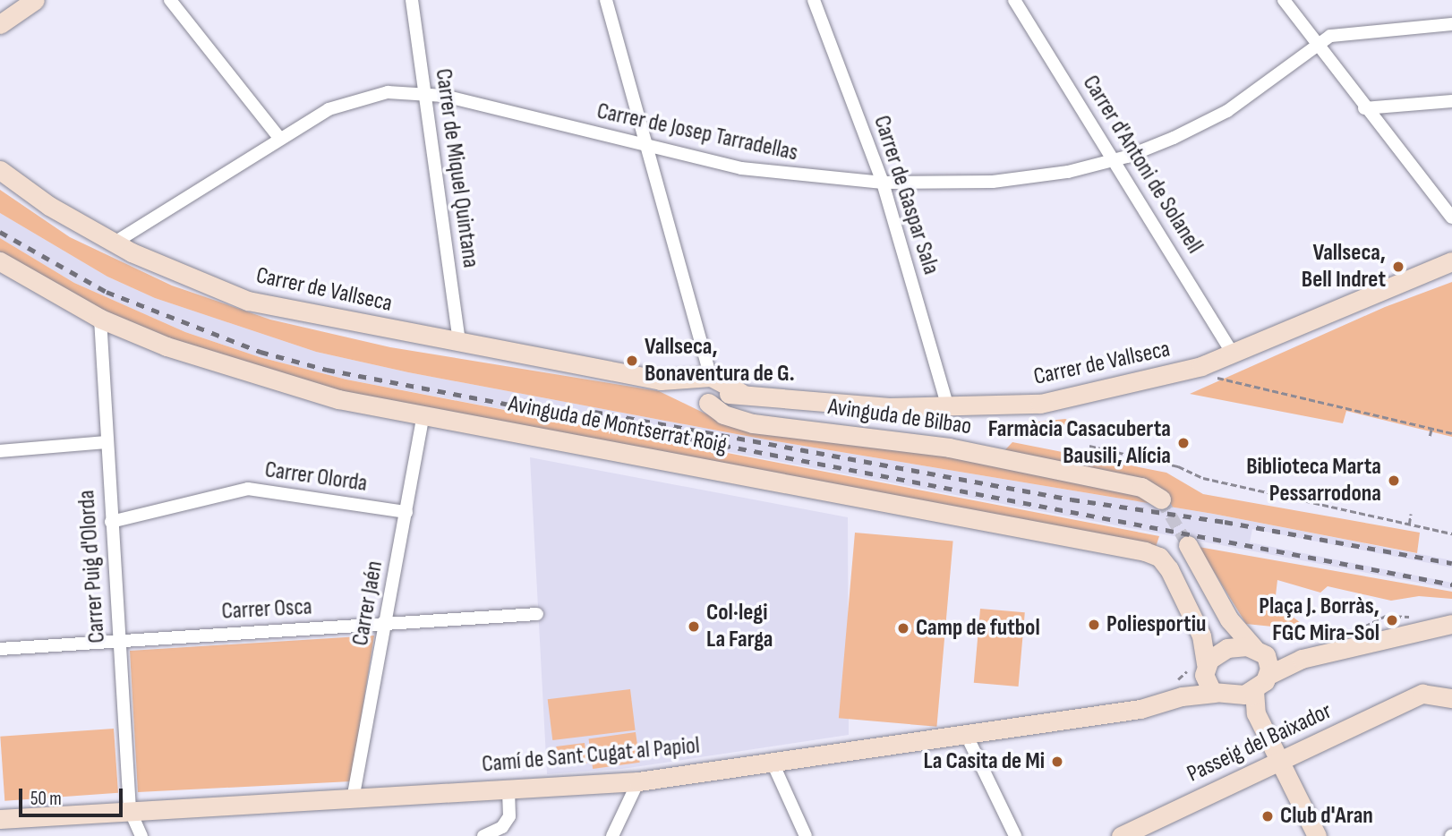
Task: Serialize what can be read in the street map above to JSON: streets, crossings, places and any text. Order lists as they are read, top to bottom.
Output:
{
  "streets": {
    "street": [
      "Carrer de Josep Tarradellas",
      "Carrer d'Antoni de Solanell",
      "Carrer de Miquel Quintana",
      "Carrer de Gaspar Sala",
      "Carrer de Vallseca",
      "Avinguda de Bilbao",
      "Avinguda de Montserrat Roig",
      "Carrer Olorda",
      "Carrer Puig d'Olorda",
      "Carrer Jaén",
      "Carrer Osca",
      "Passeig del Baixador",
      "Camí de Sant Cugat al Papiol"
    ]
  },
  "crossings": [
    ["Carrer de Josep Tarradellas", "Carrer d'Antoni de Solanell"],
    ["Carrer de Josep Tarradellas", "Carrer de Miquel Quintana"],
    ["Carrer de Josep Tarradellas", "Carrer de Gaspar Sala"],
    ["Carrer de Josep Tarradellas", "Carrer de Vallseca"],
    ["Carrer d'Antoni de Solanell", "Carrer de Vallseca"],
    ["Carrer de Miquel Quintana", "Carrer de Vallseca"],
    ["Carrer de Gaspar Sala", "Carrer de Vallseca"],
    ["Carrer de Vallseca", "Avinguda de Bilbao"],
    ["Avinguda de Montserrat Roig", "Carrer Puig d'Olorda"],
    ["Avinguda de Montserrat Roig", "Carrer Jaén"],
    ["Avinguda de Montserrat Roig", "Camí de Sant Cugat al Papiol"],
    ["Carrer Olorda", "Carrer Puig d'Olorda"],
    ["Carrer Olorda", "Carrer Jaén"],
    ["Carrer Puig d'Olorda", "Carrer Osca"],
    ["Carrer Puig d'Olorda", "Camí de Sant Cugat al Papiol"],
    ["Carrer Jaén", "Carrer Osca"],
    ["Carrer Jaén", "Camí de Sant Cugat al Papiol"]
  ],
  "places": [
    "Vallseca, Bell Indret",
    "Vallseca, Bonaventura de G.",
    "Farmàcia Casacuberta Bausili, Alícia",
    "Biblioteca Marta Pessarrodona",
    "Plaça J. Borràs, FGC Mira-Sol",
    "Poliesportiu",
    "Col·legi La Farga",
    "Camp de futbol",
    "La Casita de Mi",
    "Club d'Aran"
  ],
  "scale_bar": "50 m"
}
